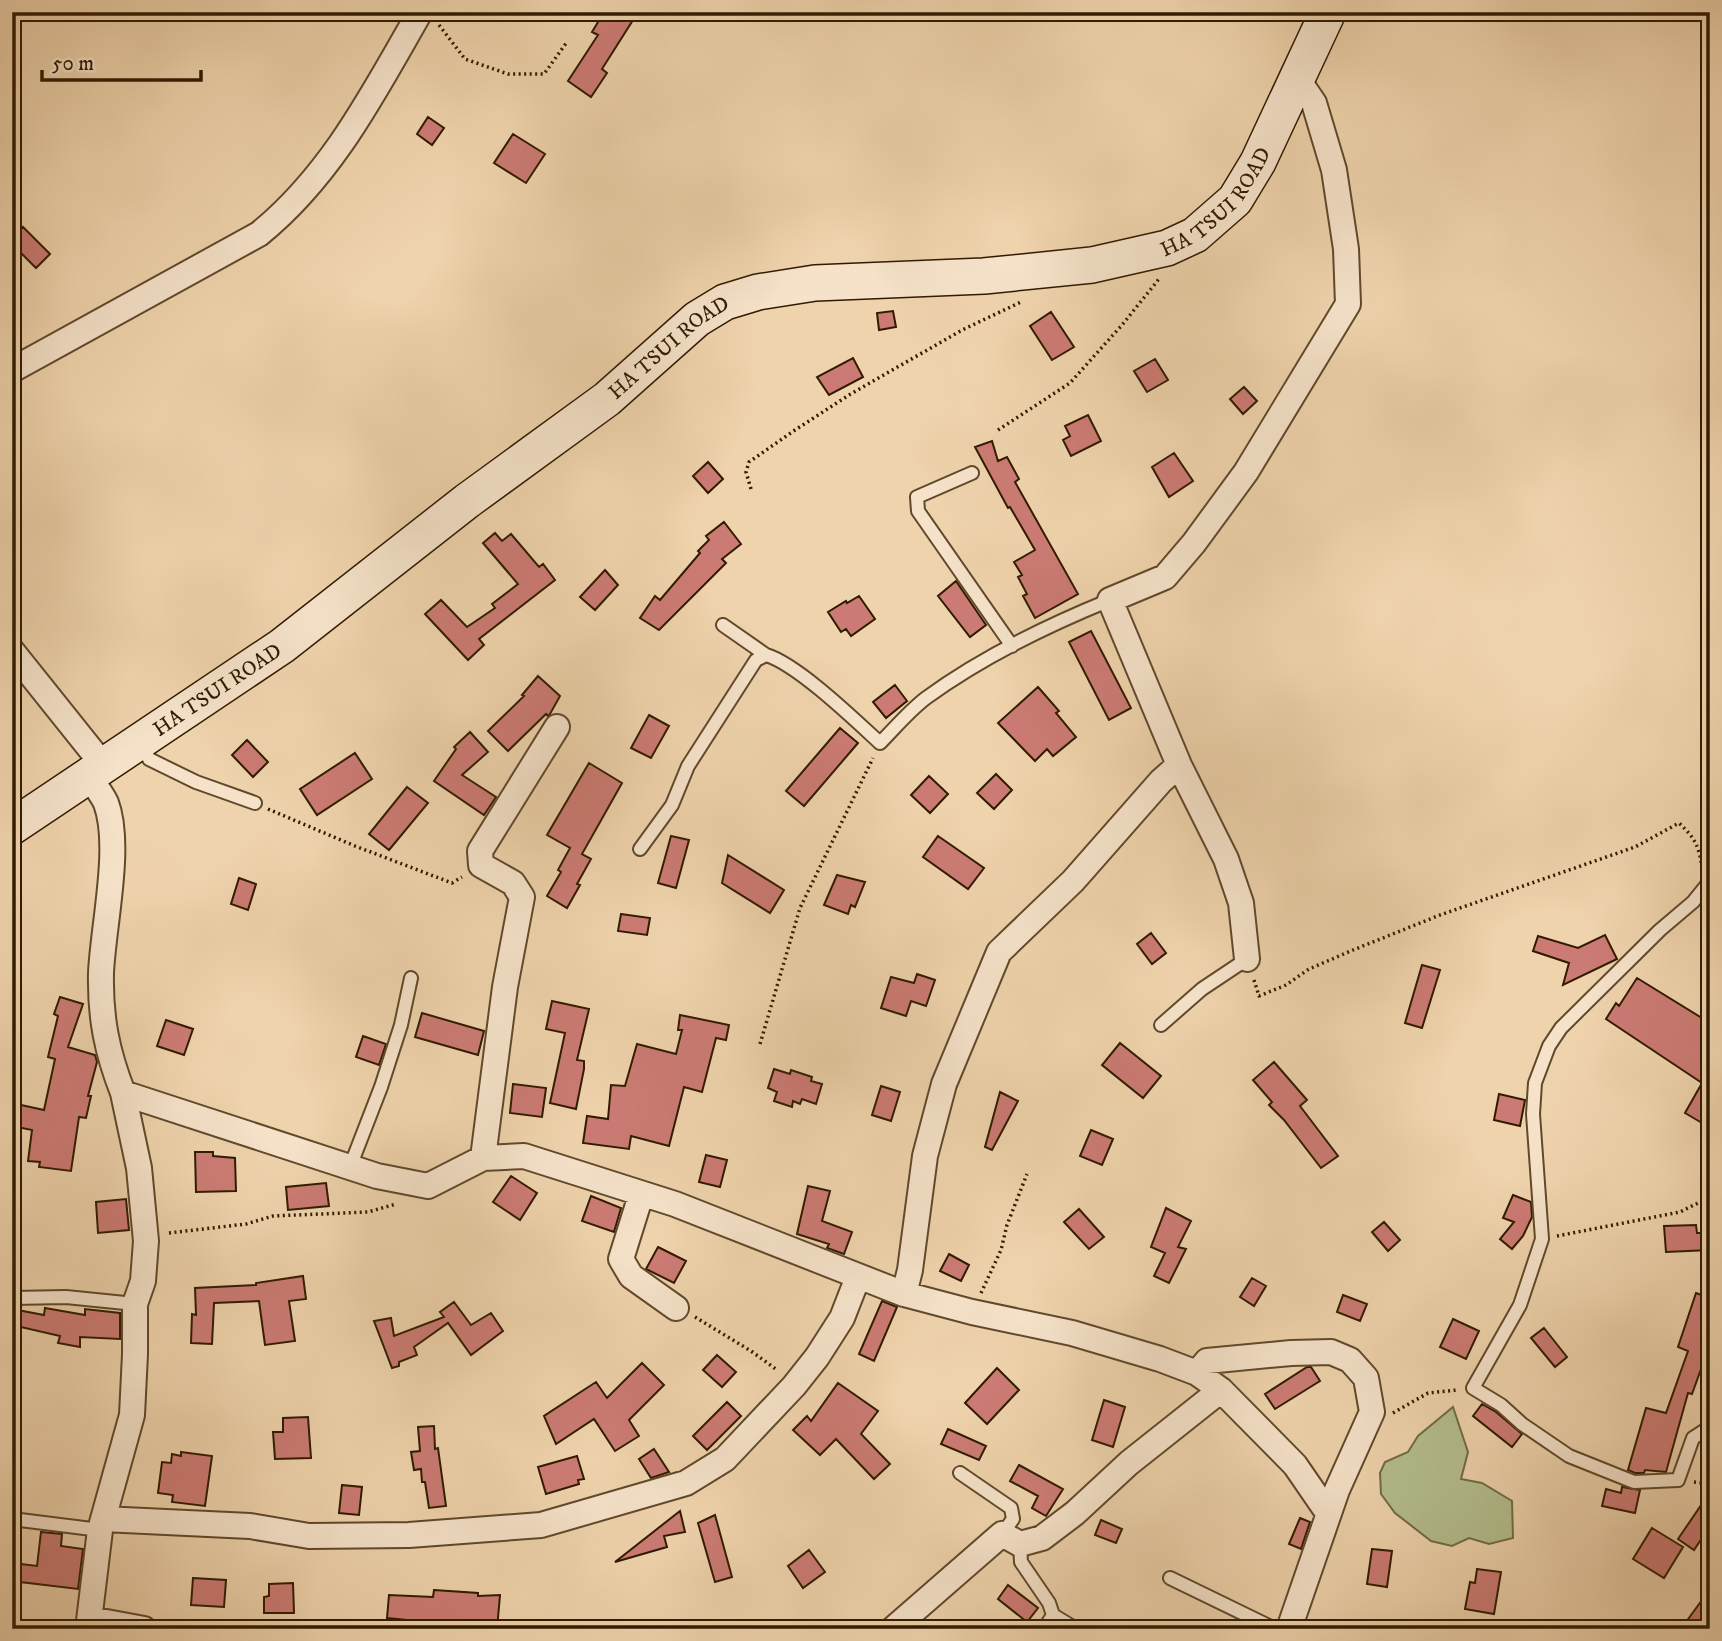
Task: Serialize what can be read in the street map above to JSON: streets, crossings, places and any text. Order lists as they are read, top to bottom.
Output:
{
  "streets": {
    "street": ["HA TSUI ROAD"]
  },
  "scale_bar": "50 m"
}
